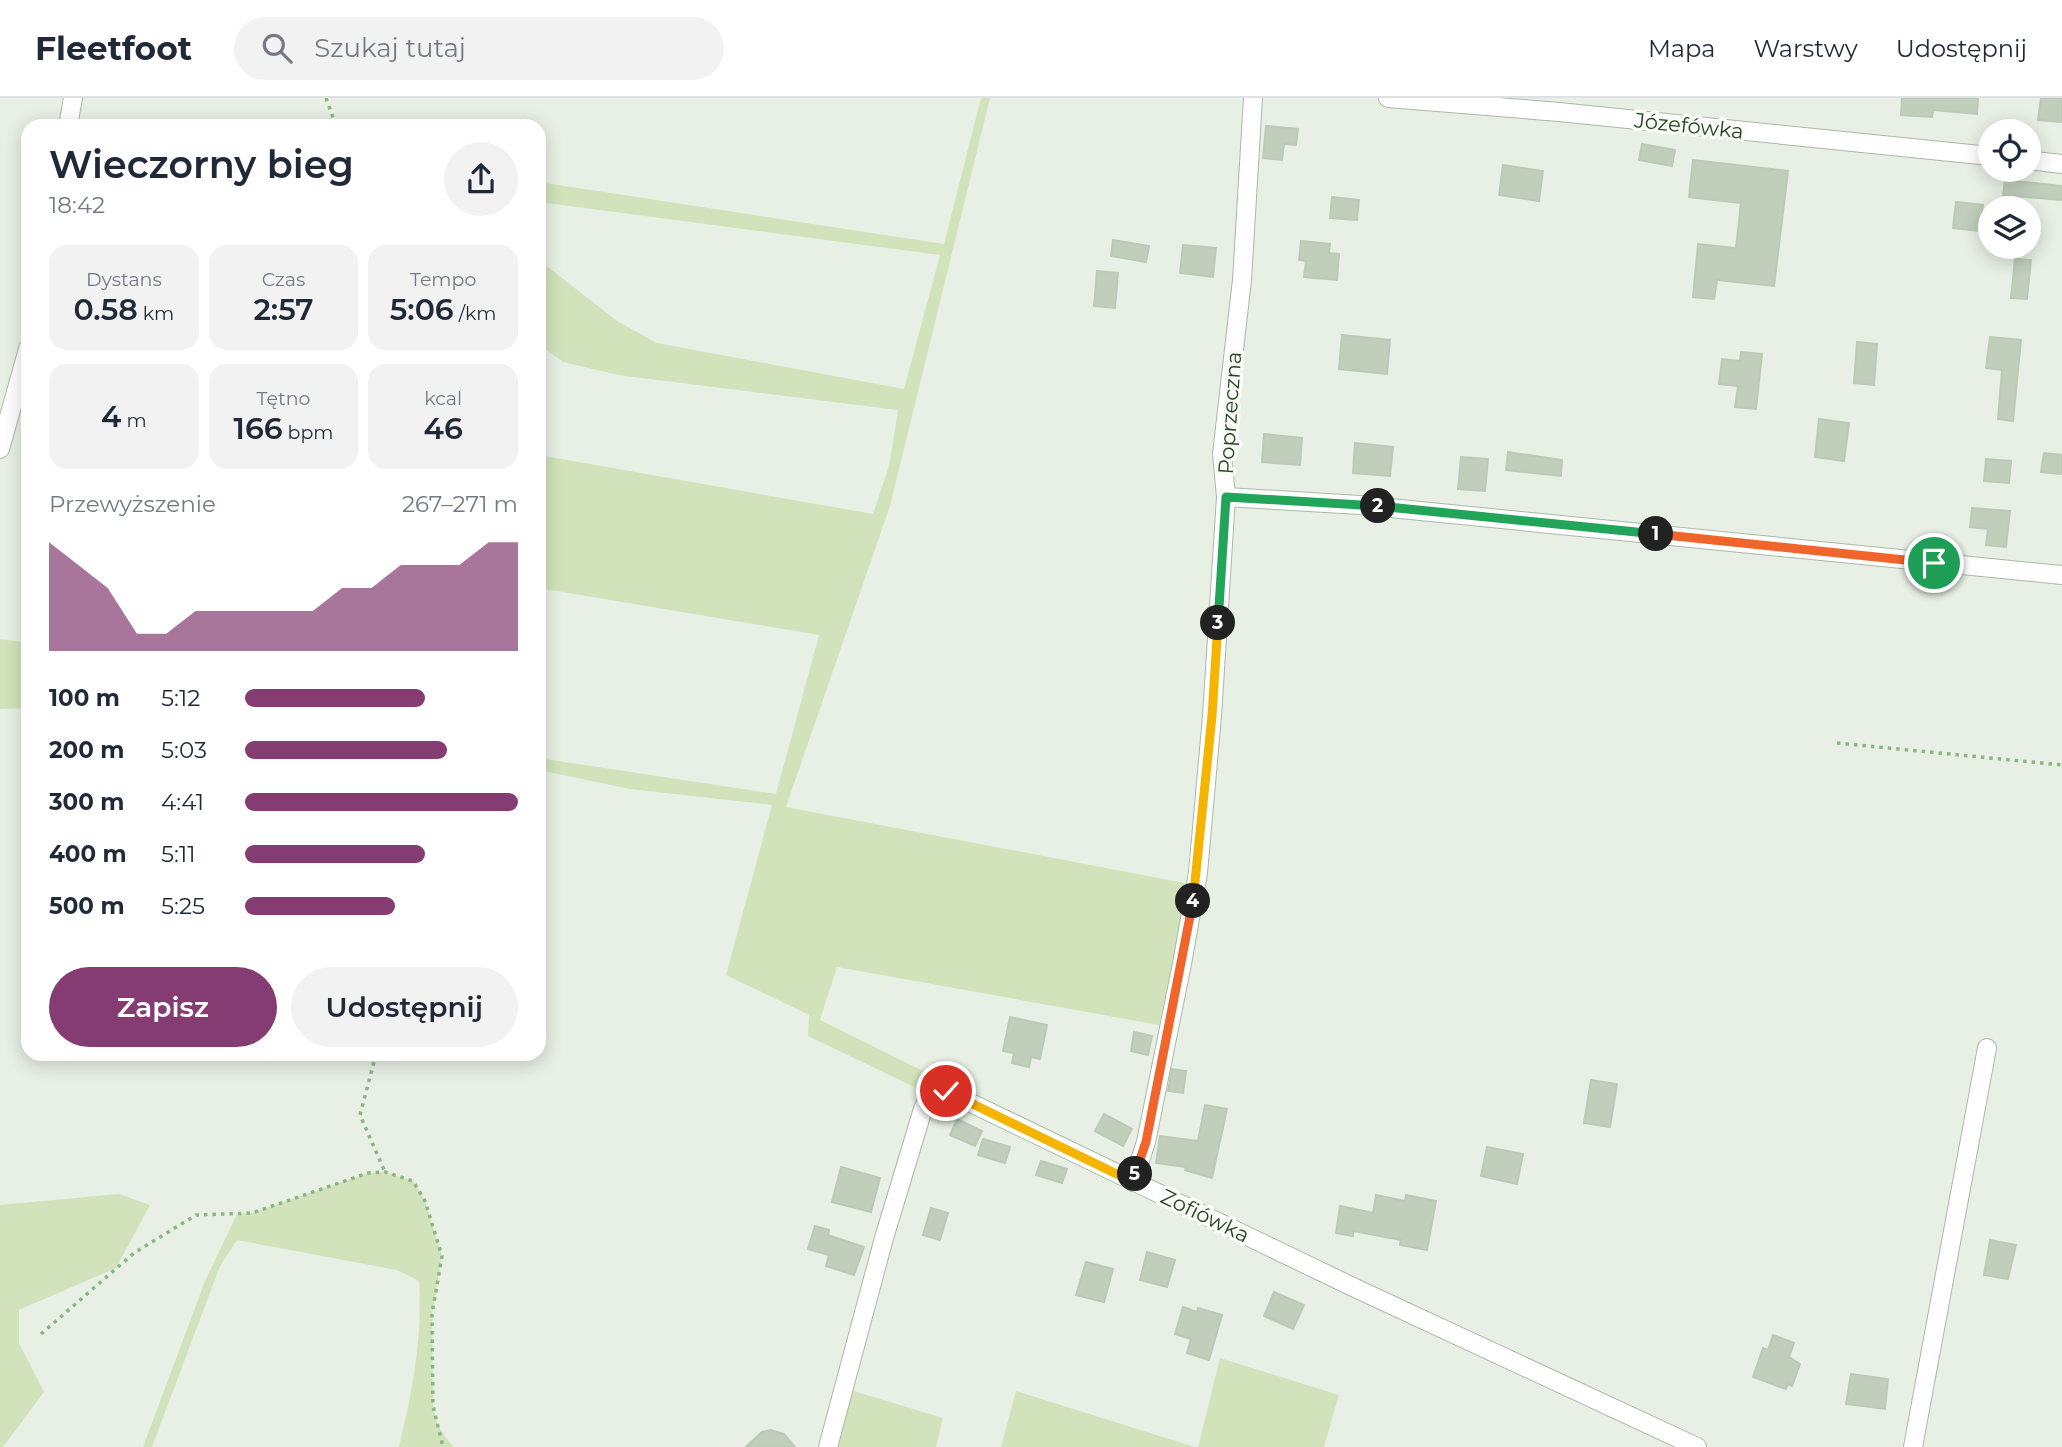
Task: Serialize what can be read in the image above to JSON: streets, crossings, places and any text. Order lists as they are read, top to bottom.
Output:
{
  "streets": {
    "street": ["Józefówka", "Poprzeczna", "Zofiówka"]
  },
  "crossings": [
    ["Poprzeczna", "Zofiówka"]
  ],
  "page": {
    "header": "Fleetfoot",
    "search": "Szukaj tutaj",
    "nav": ["Mapa", "Warstwy", "Udostępnij"],
    "heading": ["Wieczorny bieg", "18:42"],
    "stats": [
      ["Dystans", "0.58 km"],
      ["Czas", "2:57"],
      ["Tempo", "5:06 /km"],
      ["4 m"],
      ["Tętno", "166 bpm"],
      ["kcal", "46"]
    ],
    "chart": ["Przewyższenie", "267–271 m"],
    "pins": [
      "2",
      "1",
      "3",
      "4",
      "5"
    ],
    "list": [
      {
        "name": "100 m",
        "note": "5:12"
      },
      {
        "name": "200 m",
        "note": "5:03"
      },
      {
        "name": "300 m",
        "note": "4:41"
      },
      {
        "name": "400 m",
        "note": "5:11"
      },
      {
        "name": "500 m",
        "note": "5:25"
      }
    ],
    "buttons": ["Zapisz", "Udostępnij"]
  }
}
